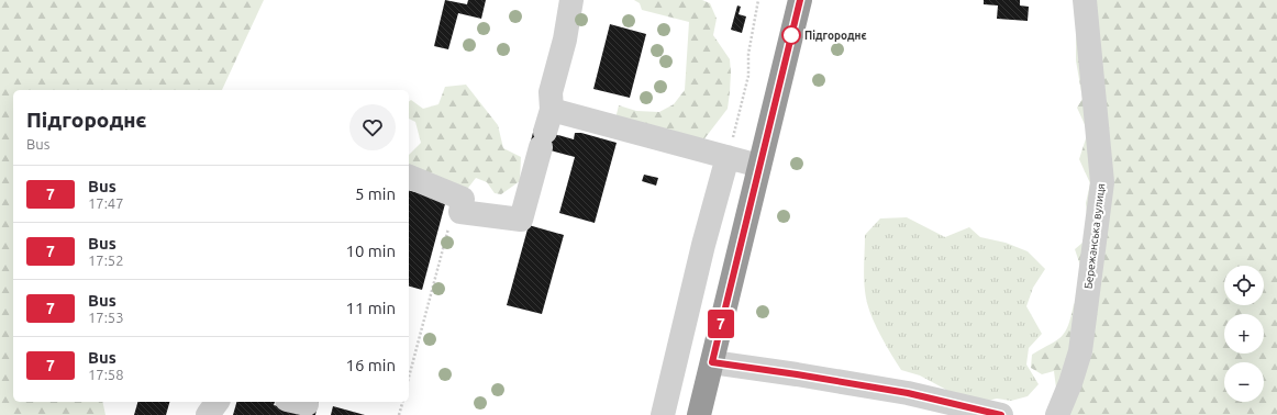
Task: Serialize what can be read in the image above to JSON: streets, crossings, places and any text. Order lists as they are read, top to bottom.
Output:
{
  "streets": {
    "street": ["Бережанська вулиця"]
  },
  "places": ["Підгороднє"],
  "lines": ["bus line 7"],
  "page": {
    "on_map": "7",
    "heading": ["Підгороднє", "Bus"],
    "list": [
      {
        "mark": "7",
        "name": "Bus",
        "note": "17:47",
        "value": "5 min"
      },
      {
        "mark": "7",
        "name": "Bus",
        "note": "17:52",
        "value": "10 min"
      },
      {
        "mark": "7",
        "name": "Bus",
        "note": "17:53",
        "value": "11 min"
      },
      {
        "mark": "7",
        "name": "Bus",
        "note": "17:58",
        "value": "16 min"
      }
    ],
    "map_buttons": ["+", "−"]
  }
}
